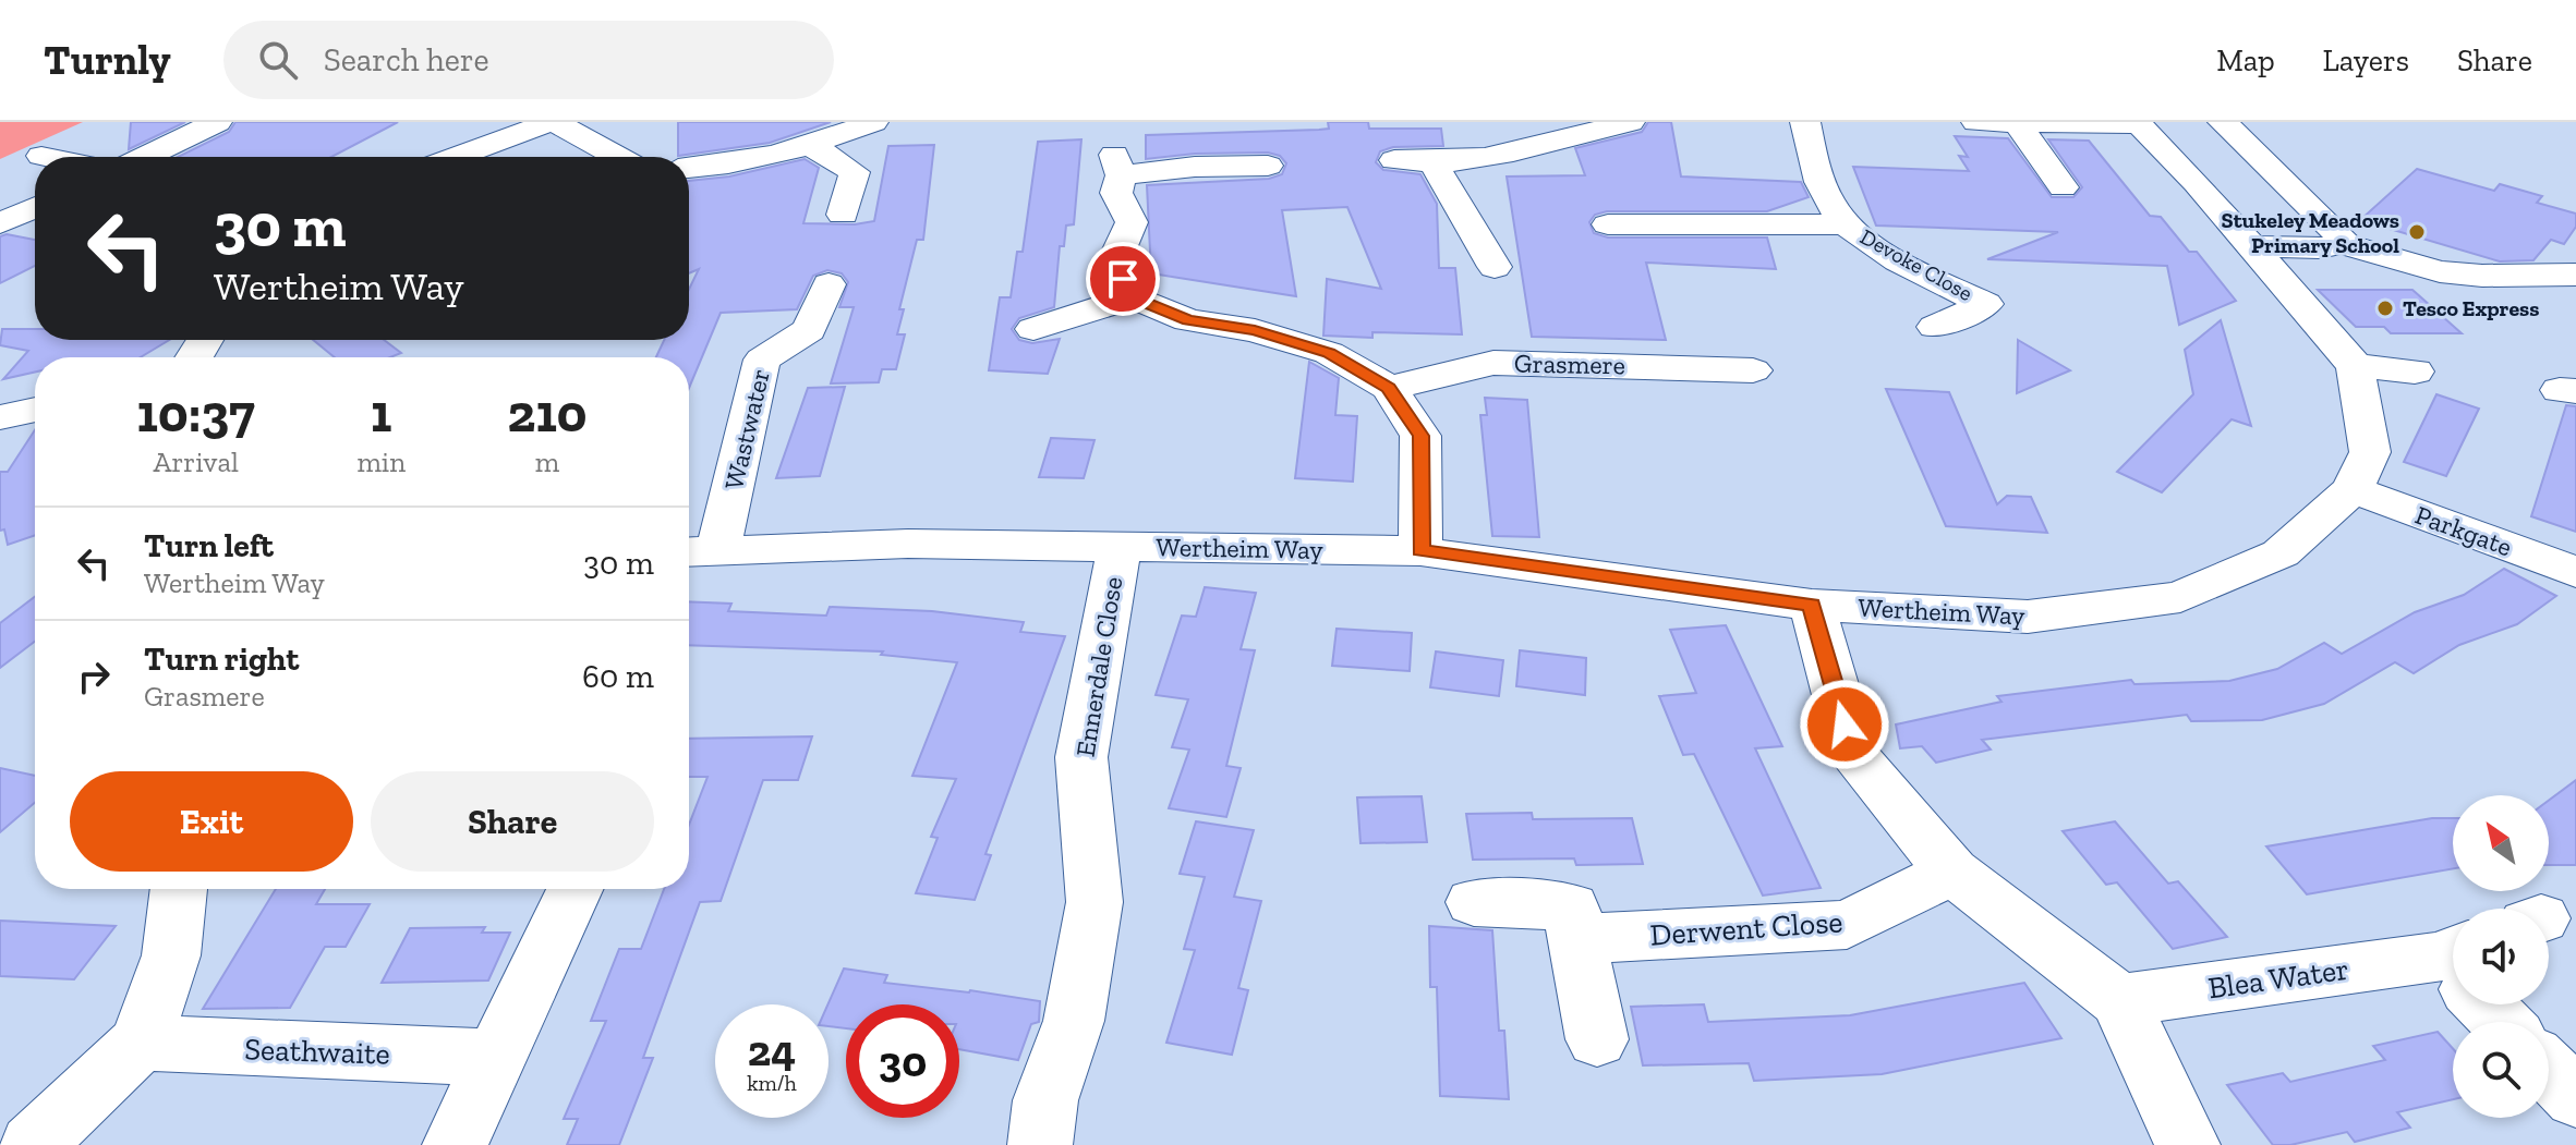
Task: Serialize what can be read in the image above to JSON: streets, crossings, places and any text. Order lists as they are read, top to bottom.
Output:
{
  "streets": {
    "street": [
      "Devoke Close",
      "Grasmere",
      "Wastwater",
      "Parkgate",
      "Wertheim Way",
      "Ennerdale Close",
      "Derwent Close",
      "Blea Water",
      "Seathwaite"
    ]
  },
  "crossings": [
    ["Wastwater", "Wertheim Way"],
    ["Parkgate", "Wertheim Way"],
    ["Wertheim Way", "Ennerdale Close"]
  ],
  "places": ["Stukeley Meadows Primary School", "Tesco Express"],
  "north": "top left",
  "page": {
    "header": "Turnly",
    "search": "Search here",
    "nav": ["Map", "Layers", "Share"],
    "turn": ["30 m", "Wertheim Way"],
    "eta": [
      "10:37",
      "Arrival",
      "1",
      "min",
      "210",
      "m"
    ],
    "list": [
      {
        "name": "Turn left",
        "note": "Wertheim Way",
        "value": "30 m"
      },
      {
        "name": "Turn right",
        "note": "Grasmere",
        "value": "60 m"
      }
    ],
    "buttons": ["Exit", "Share"],
    "speed": "24 km/h",
    "limit": "30"
  }
}
